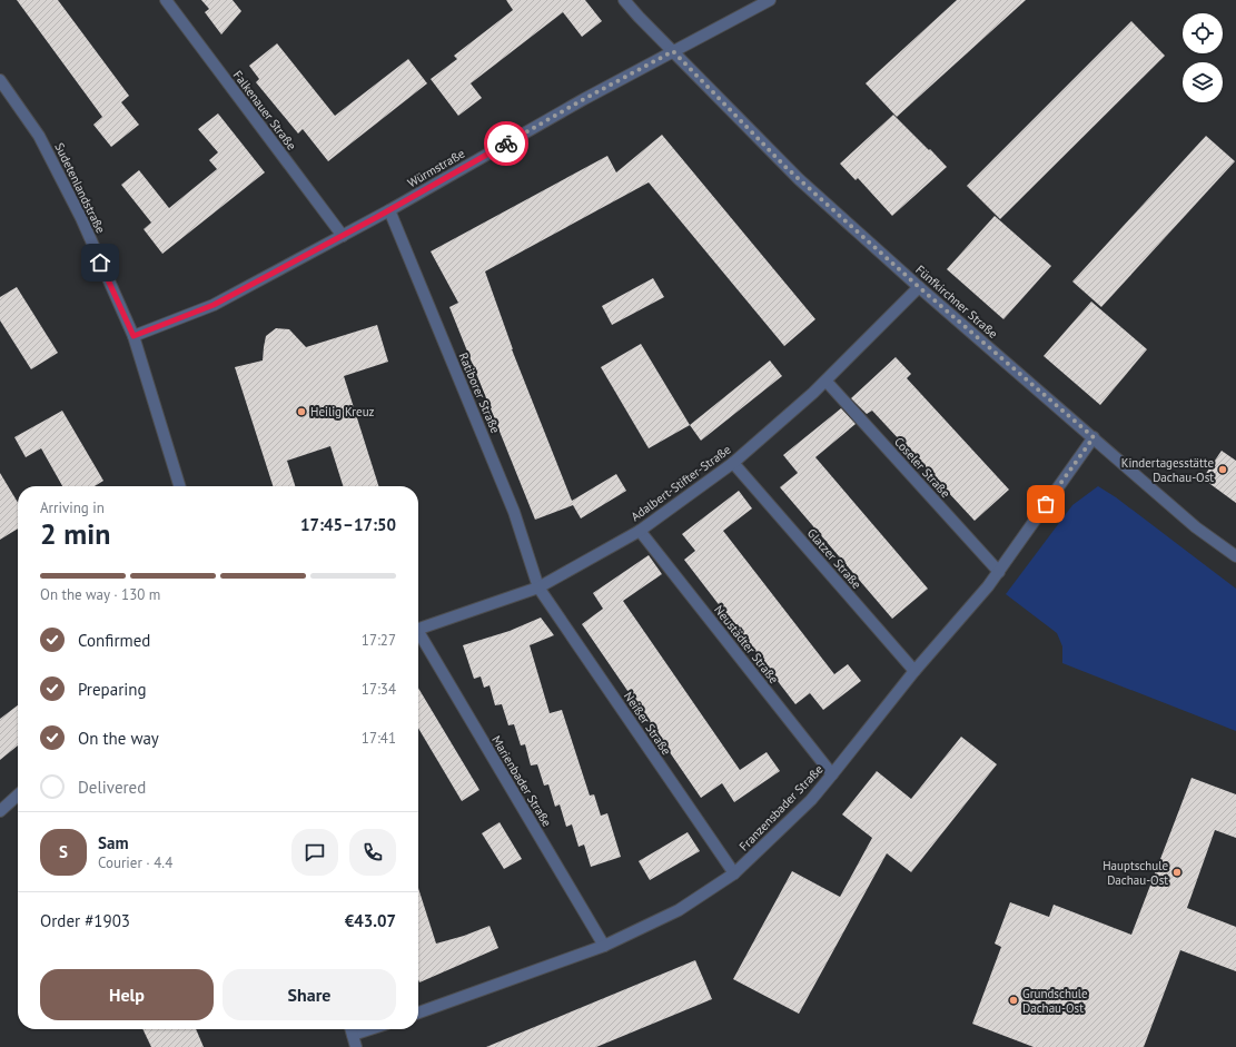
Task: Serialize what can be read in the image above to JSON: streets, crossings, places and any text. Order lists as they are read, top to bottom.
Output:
{
  "streets": {
    "street": [
      "Falkenauer Straße",
      "Würmstraße",
      "Sudetenlandstraße",
      "Fünfkirchner Straße",
      "Ratiborer Straße",
      "Coseler Straße",
      "Adalbert-Stifter-Straße",
      "Glatzer Straße",
      "Neustädter Straße",
      "Neißer Straße",
      "Marienbader Straße",
      "Franzensbader Straße"
    ]
  },
  "crossings": [
    ["Falkenauer Straße", "Würmstraße"],
    ["Würmstraße", "Sudetenlandstraße"],
    ["Würmstraße", "Fünfkirchner Straße"],
    ["Würmstraße", "Ratiborer Straße"],
    ["Fünfkirchner Straße", "Adalbert-Stifter-Straße"],
    ["Fünfkirchner Straße", "Franzensbader Straße"],
    ["Ratiborer Straße", "Adalbert-Stifter-Straße"],
    ["Ratiborer Straße", "Neißer Straße"],
    ["Coseler Straße", "Adalbert-Stifter-Straße"],
    ["Coseler Straße", "Franzensbader Straße"],
    ["Adalbert-Stifter-Straße", "Glatzer Straße"],
    ["Adalbert-Stifter-Straße", "Neustädter Straße"],
    ["Adalbert-Stifter-Straße", "Neißer Straße"],
    ["Glatzer Straße", "Franzensbader Straße"],
    ["Neustädter Straße", "Franzensbader Straße"],
    ["Neißer Straße", "Franzensbader Straße"],
    ["Marienbader Straße", "Franzensbader Straße"]
  ],
  "places": [
    "Heilig Kreuz",
    "Kindertagesstätte Dachau-Ost",
    "Hauptschule Dachau-Ost",
    "Grundschule Dachau-Ost"
  ],
  "page": {
    "heading": ["2 min", "Arriving in", "17:45–17:50"],
    "panel": [
      "Sam",
      "Courier · 4.4",
      "Order #1903",
      "€43.07"
    ],
    "bar": "On the way · 130 m",
    "list": [
      ["Confirmed", "17:27"],
      ["Preparing", "17:34"],
      ["On the way", "17:41"],
      "Delivered"
    ],
    "round": "S",
    "buttons": ["Help", "Share"]
  }
}
